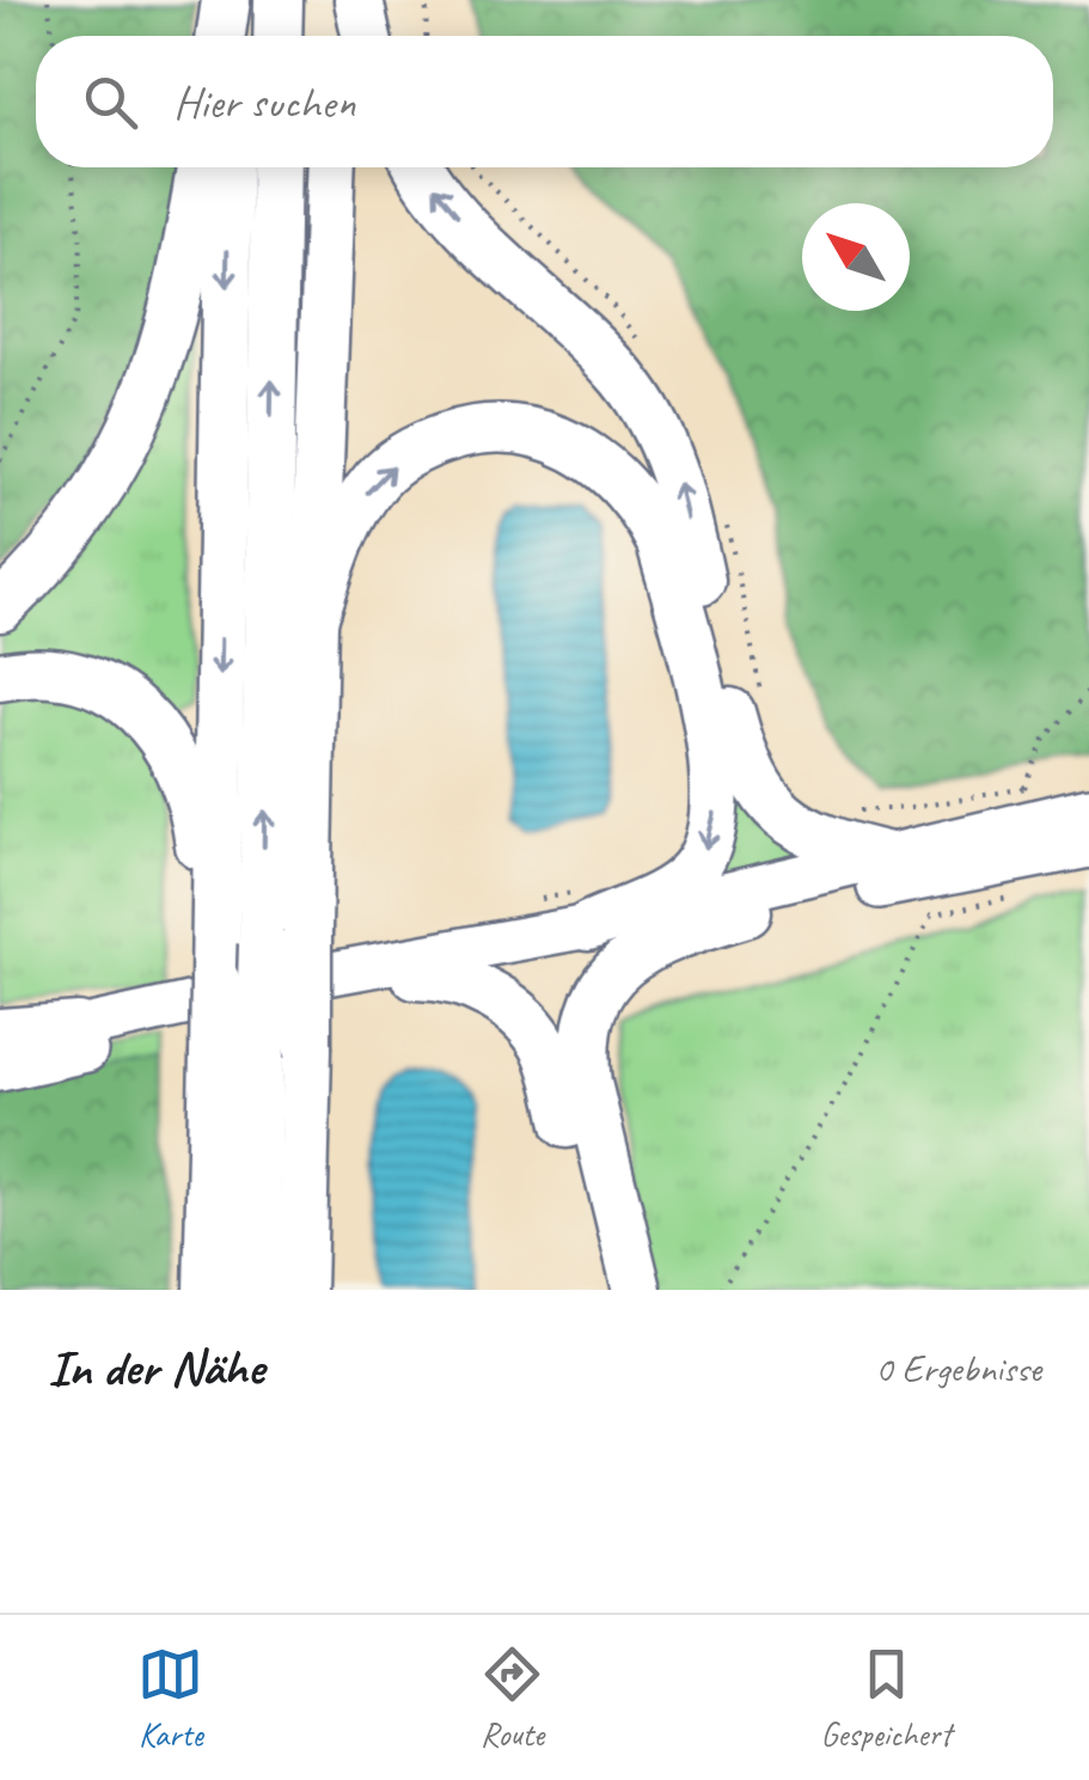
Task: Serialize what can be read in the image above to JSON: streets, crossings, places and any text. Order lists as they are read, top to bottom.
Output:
{
  "north": "top left",
  "page": {
    "search": "Hier suchen",
    "heading": ["In der Nähe", "0 Ergebnisse"],
    "nav": ["Karte", "Route", "Gespeichert"]
  }
}
